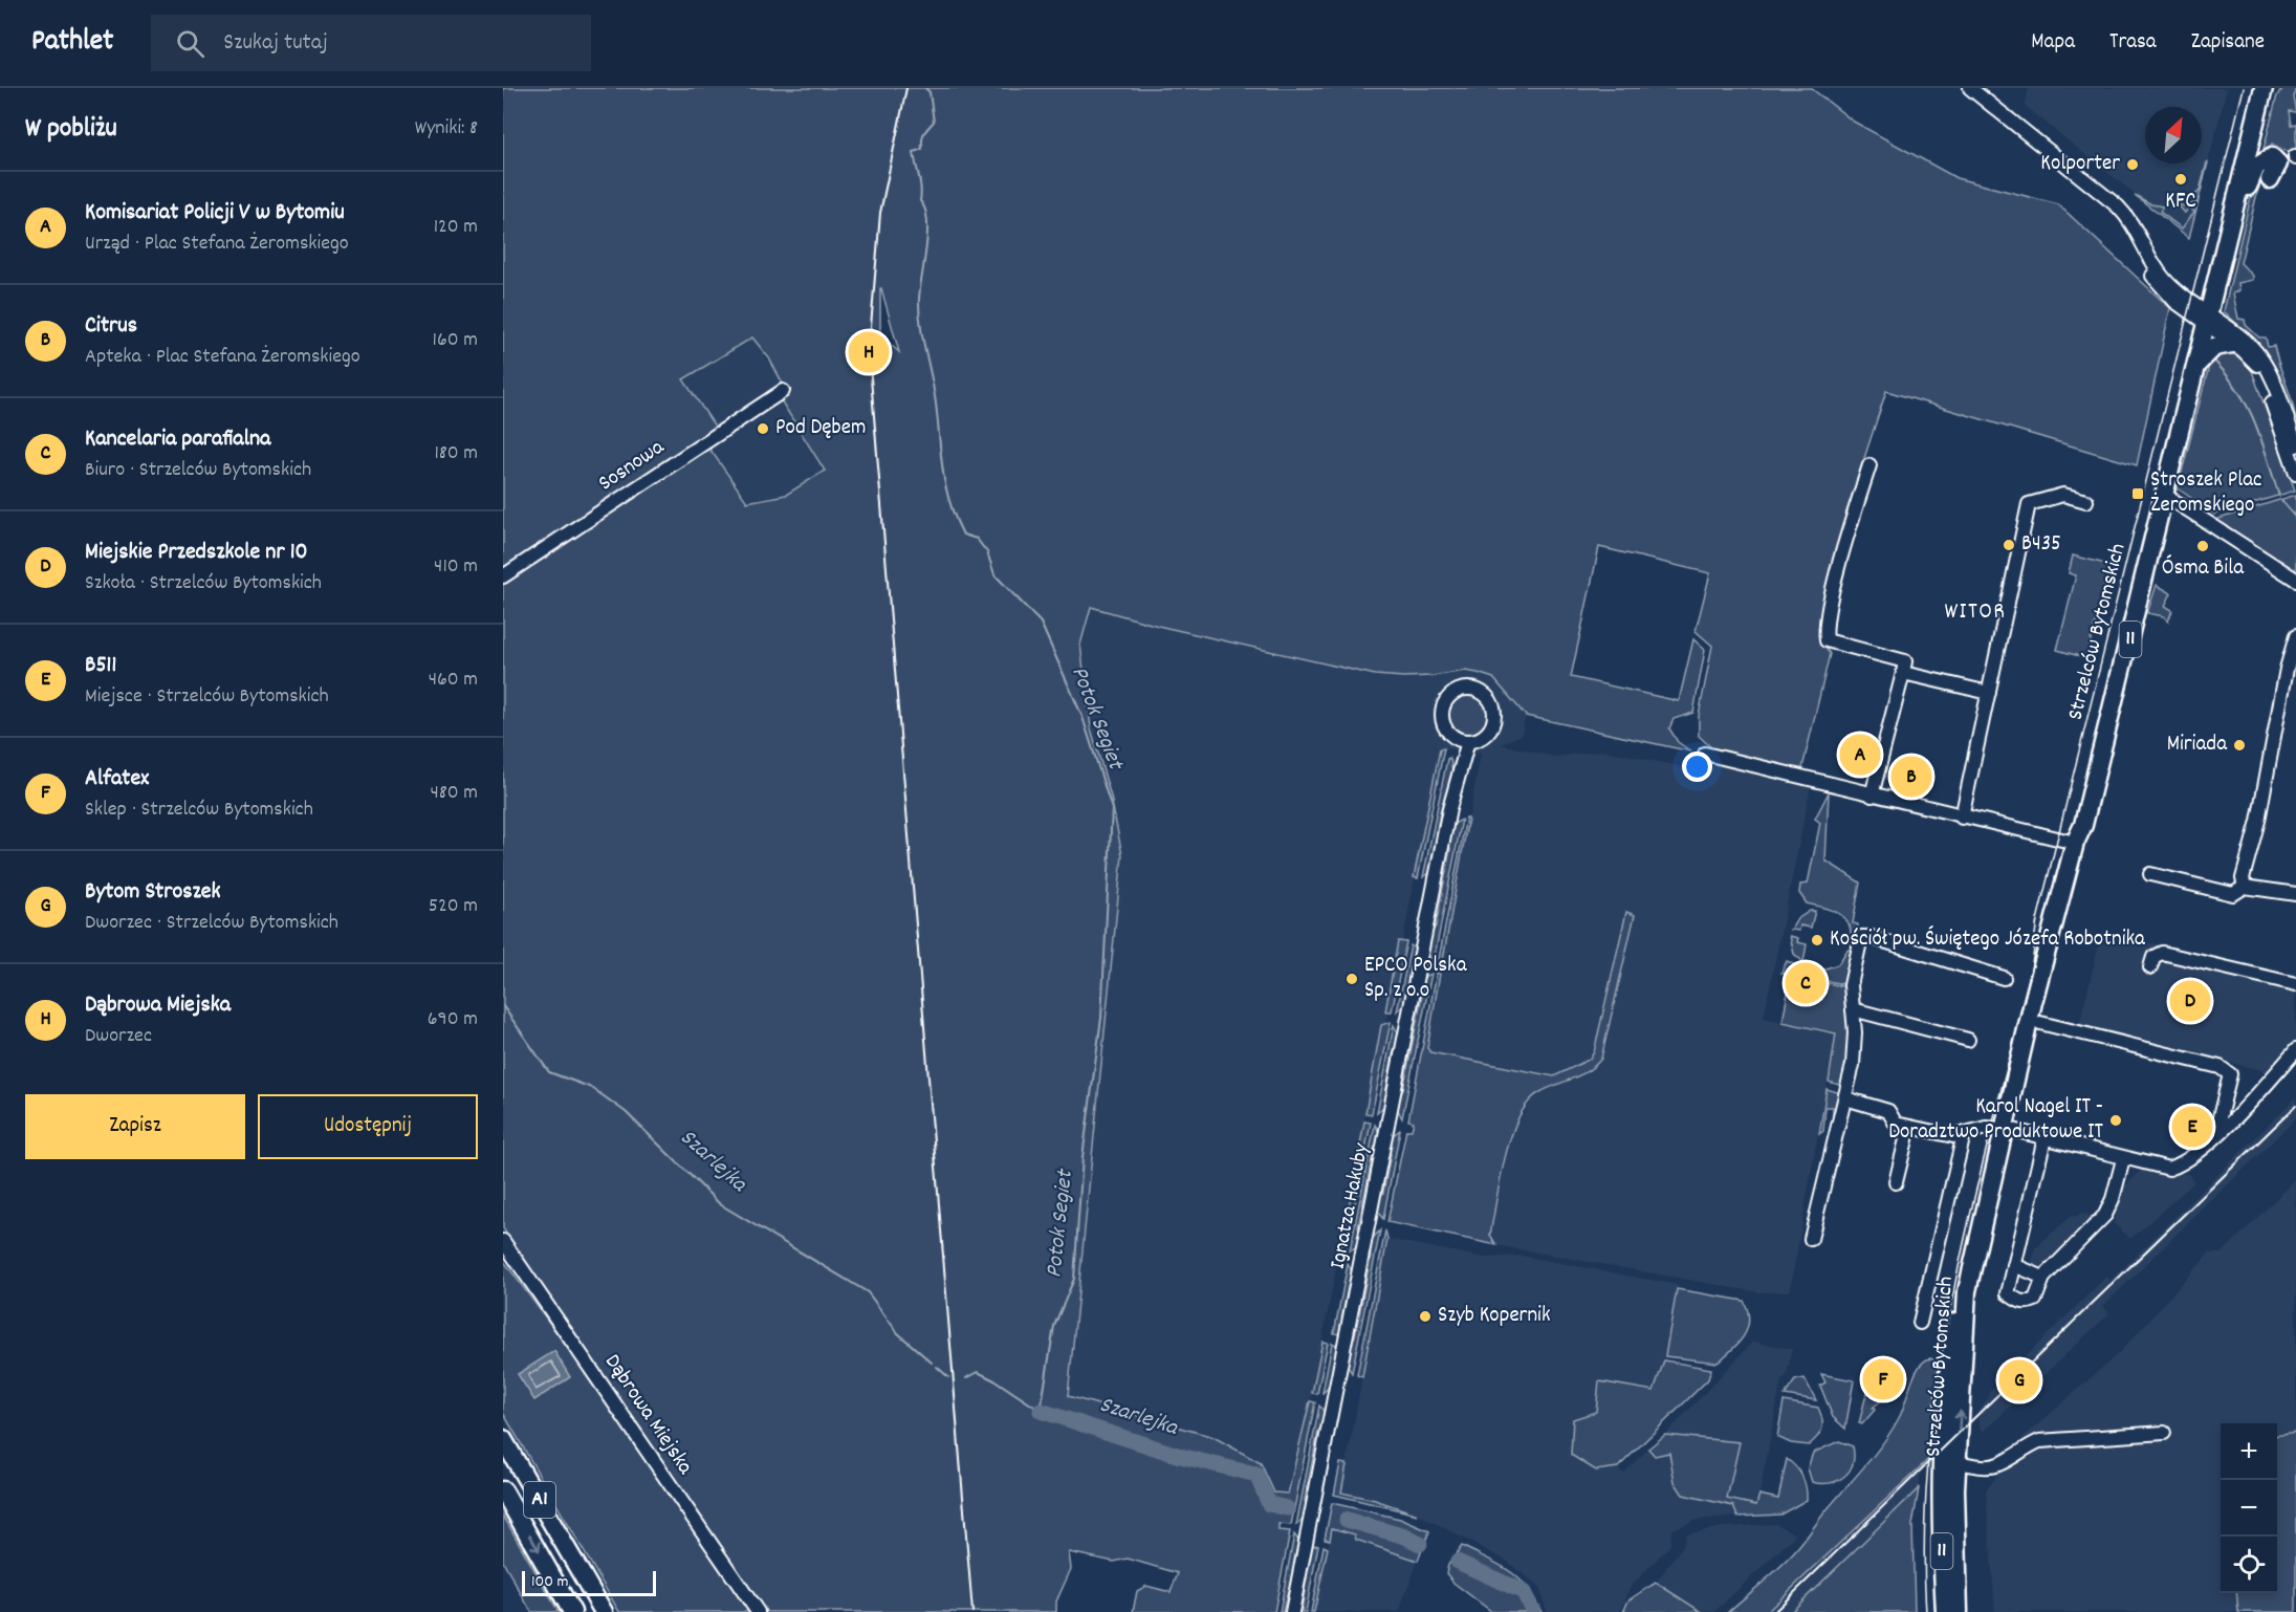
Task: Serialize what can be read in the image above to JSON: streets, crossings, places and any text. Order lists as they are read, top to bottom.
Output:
{
  "streets": {
    "highway": ["Strzelców Bytomskich", "11", "A1"],
    "street": ["Sosnowa", "Ignatza Hakuby", "Dąbrowa Miejska"]
  },
  "crossings": [
    ["Strzelców Bytomskich", "11"]
  ],
  "districts": ["WITOR"],
  "water": ["Potok Segiet", "Szarlejka"],
  "places": {
    "other": [
      "Kolporter",
      "KFC",
      "Pod Dębem",
      "B435",
      "Ósma Bila",
      "Miriada",
      "Kościół pw. Świętego Józefa Robotnika",
      "EPCO Polska Sp. z o.o",
      "Karol Nagel IT - Doradztwo Produktowe IT",
      "Szyb Kopernik"
    ],
    "transit": ["Stroszek Plac Żeromskiego"]
  },
  "scale_bar": "100 m",
  "north": "top right",
  "page": {
    "header": "Pathlet",
    "search": "Szukaj tutaj",
    "nav": ["Mapa", "Trasa", "Zapisane"],
    "heading": ["W pobliżu", "Wyniki: 8"],
    "list": [
      {
        "mark": "A",
        "name": "Komisariat Policji V w Bytomiu",
        "note": "Urząd · Plac Stefana Żeromskiego",
        "value": "120 m"
      },
      {
        "mark": "B",
        "name": "Citrus",
        "note": "Apteka · Plac Stefana Żeromskiego",
        "value": "160 m"
      },
      {
        "mark": "C",
        "name": "Kancelaria parafialna",
        "note": "Biuro · Strzelców Bytomskich",
        "value": "180 m"
      },
      {
        "mark": "D",
        "name": "Miejskie Przedszkole nr 10",
        "note": "Szkoła · Strzelców Bytomskich",
        "value": "410 m"
      },
      {
        "mark": "E",
        "name": "B511",
        "note": "Miejsce · Strzelców Bytomskich",
        "value": "460 m"
      },
      {
        "mark": "F",
        "name": "Alfatex",
        "note": "Sklep · Strzelców Bytomskich",
        "value": "480 m"
      },
      {
        "mark": "G",
        "name": "Bytom Stroszek",
        "note": "Dworzec · Strzelców Bytomskich",
        "value": "520 m"
      },
      {
        "mark": "H",
        "name": "Dąbrowa Miejska",
        "note": "Dworzec",
        "value": "690 m"
      }
    ],
    "pins": [
      "H",
      "A",
      "B",
      "C",
      "D",
      "E",
      "F",
      "G"
    ],
    "buttons": ["Zapisz", "Udostępnij"],
    "map_buttons": ["+", "−"],
    "scale": "100 m"
  }
}
